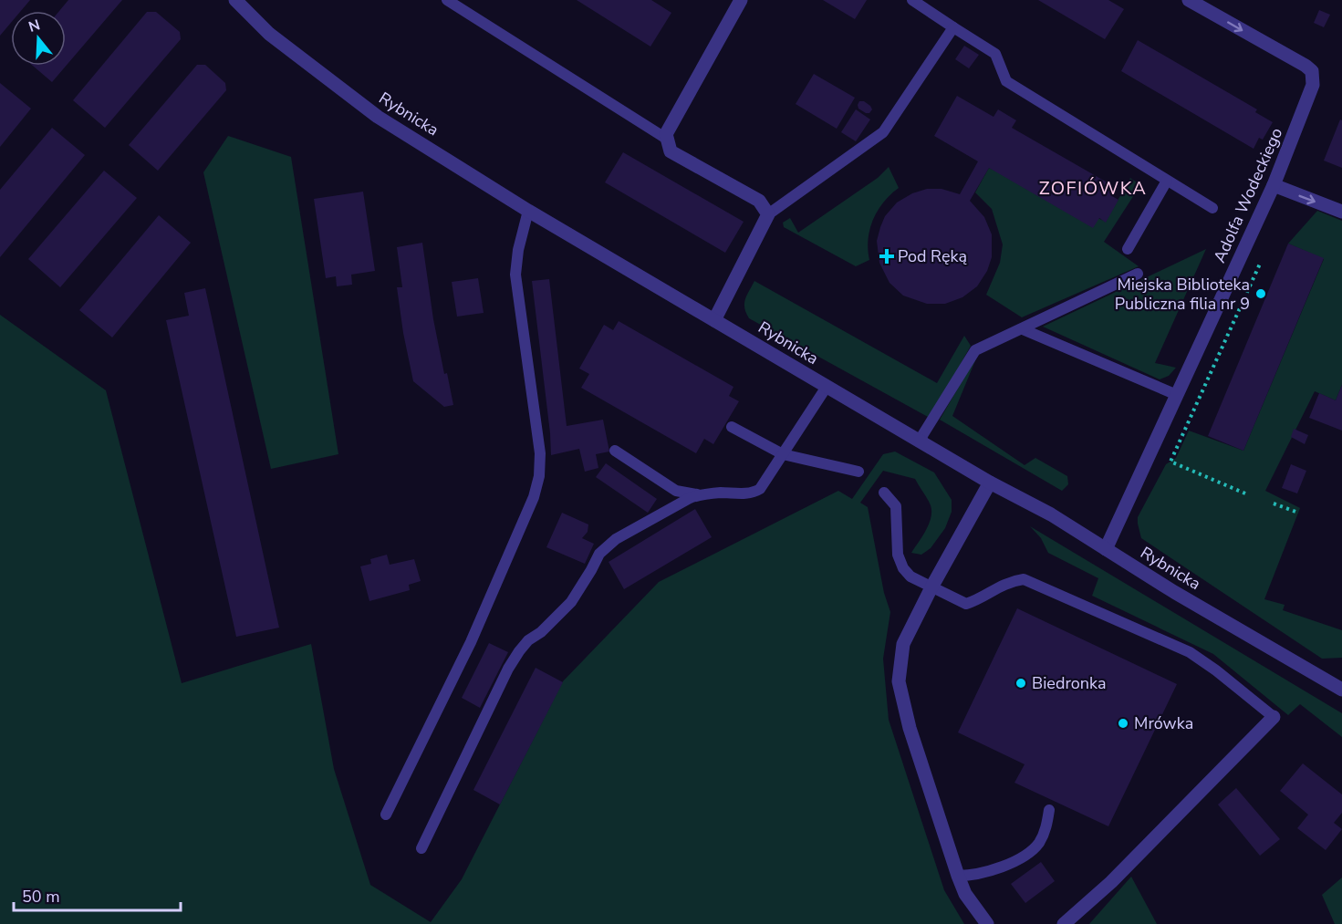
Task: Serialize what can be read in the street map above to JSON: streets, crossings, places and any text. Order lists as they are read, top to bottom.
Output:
{
  "streets": {
    "street": ["Rybnicka", "Adolfa Wodeckiego"]
  },
  "crossings": [
    ["Rybnicka", "Adolfa Wodeckiego"]
  ],
  "districts": ["ZOFIÓWKA"],
  "places": {
    "health": ["Pod Ręką"],
    "other": ["Miejska Biblioteka Publiczna filia nr 9", "Biedronka", "Mrówka"]
  },
  "scale_bar": "50 m",
  "north": "top"
}
